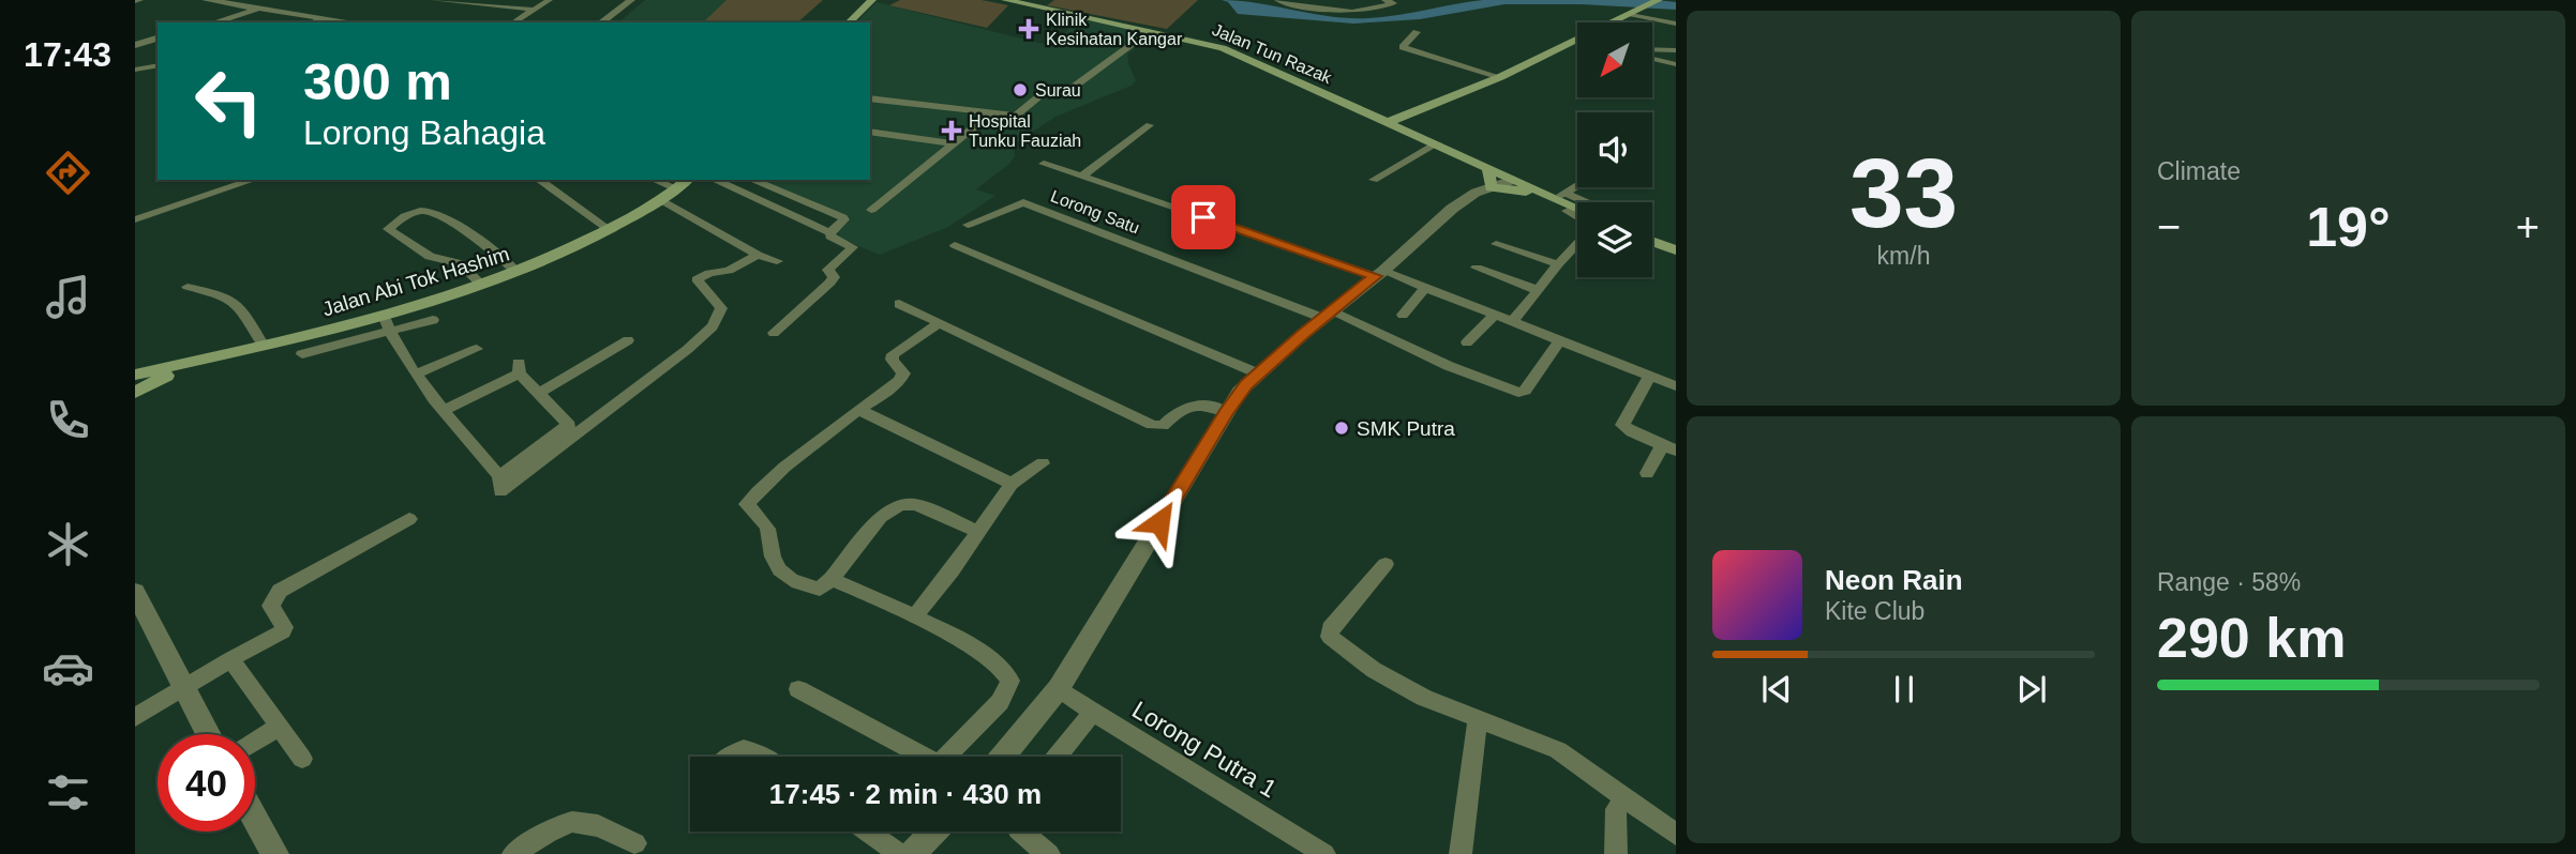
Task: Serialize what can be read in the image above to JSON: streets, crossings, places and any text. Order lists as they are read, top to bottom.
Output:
{
  "streets": {
    "main road": ["Jalan Tun Razak", "Jalan Abi Tok Hashim"],
    "street": ["Lorong Satu", "Lorong Putra 1"]
  },
  "places": {
    "health": ["Klinik Kesihatan Kangar", "Hospital Tunku Fauziah"],
    "other": ["Surau", "SMK Putra"]
  },
  "north": "bottom left",
  "page": {
    "tabs": "17:43",
    "tile": [
      ["33", "km/h"],
      "Climate",
      ["Range · 58%", "290 km"]
    ],
    "turn": ["300 m", "Lorong Bahagia"],
    "heat": ["−", "19°", "+"],
    "song": ["Neon Rain", "Kite Club"],
    "limit": "40",
    "trip": "17:45 · 2 min · 430 m"
  }
}
